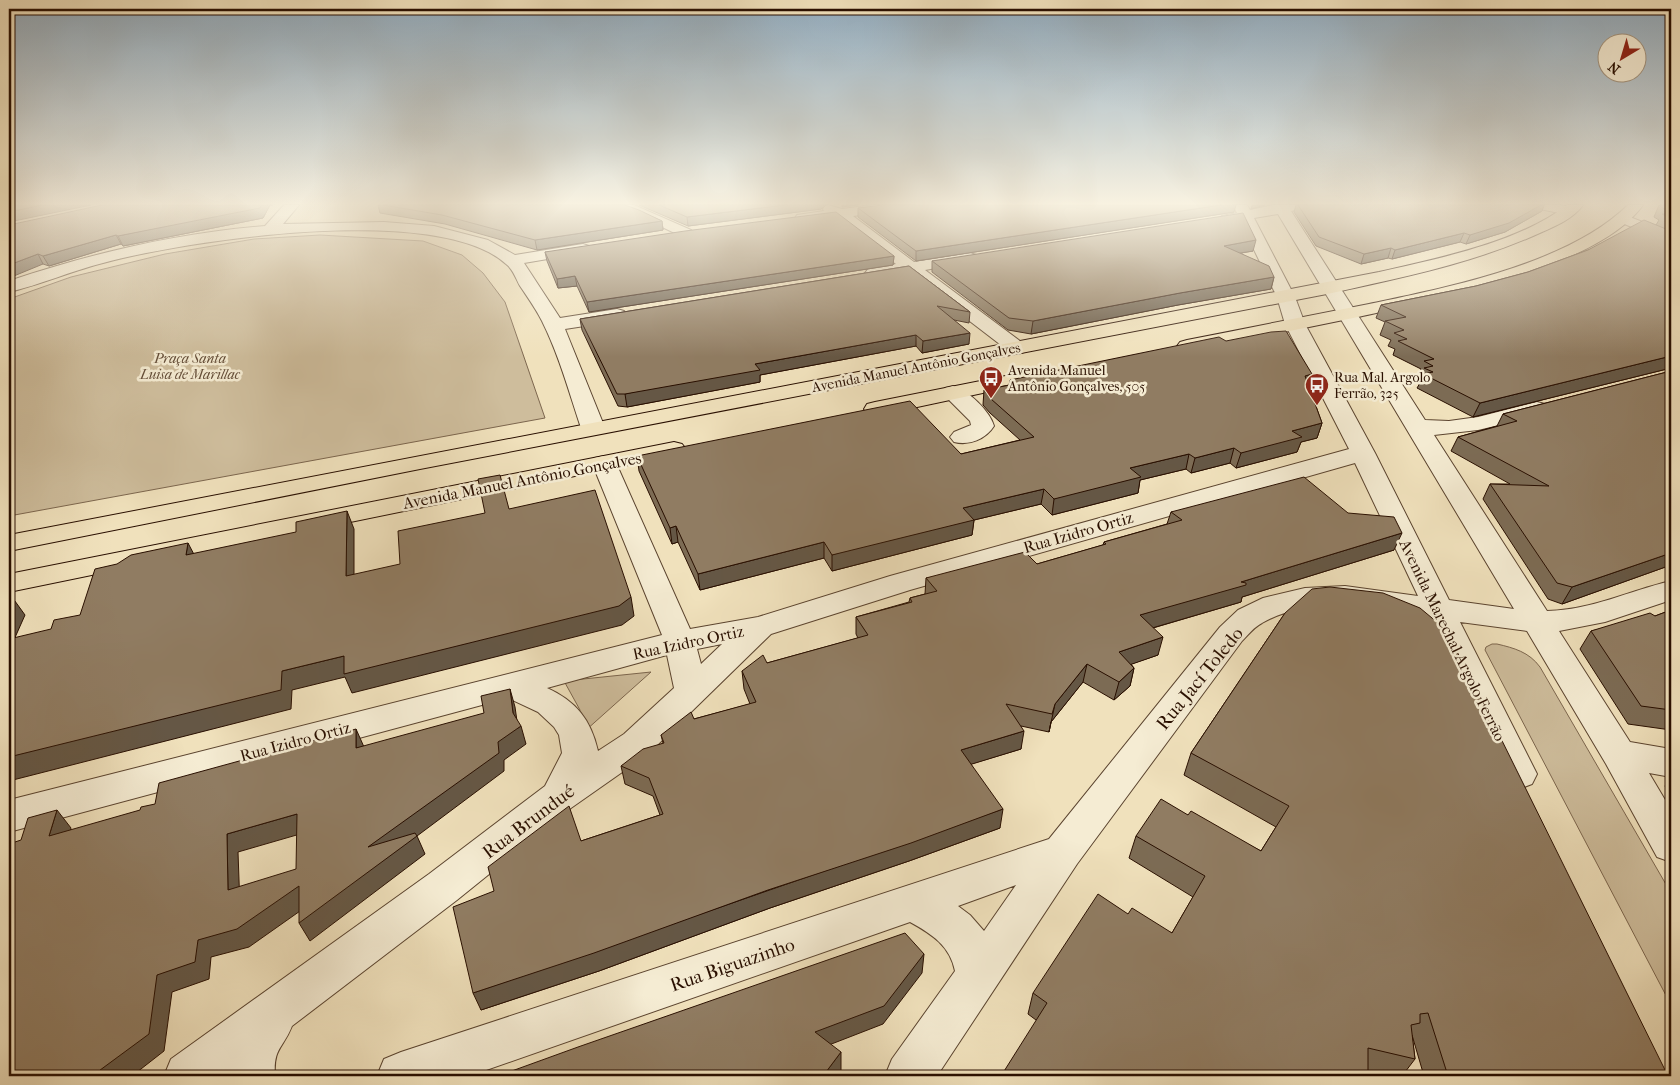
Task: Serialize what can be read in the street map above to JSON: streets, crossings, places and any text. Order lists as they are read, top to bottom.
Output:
{
  "streets": {
    "main road": ["Avenida Manuel Antônio Gonçalves"],
    "street": [
      "Rua Izidro Ortiz",
      "Avenida Marechal Argolo Ferrão",
      "Rua Jací Toledo",
      "Rua Brundué",
      "Rua Biguazinho"
    ]
  },
  "crossings": [
    ["Avenida Manuel Antônio Gonçalves", "Avenida Marechal Argolo Ferrão"],
    ["Rua Izidro Ortiz", "Avenida Marechal Argolo Ferrão"],
    ["Rua Izidro Ortiz", "Rua Brundué"],
    ["Avenida Marechal Argolo Ferrão", "Rua Jací Toledo"],
    ["Rua Jací Toledo", "Rua Biguazinho"]
  ],
  "parks": ["Praça Santa Luisa de Marillac"],
  "places": {
    "bus stop": ["Avenida Manuel Antônio Gonçalves, 505", "Rua Mal. Argolo Ferrão, 325"]
  },
  "north": "bottom left"
}
